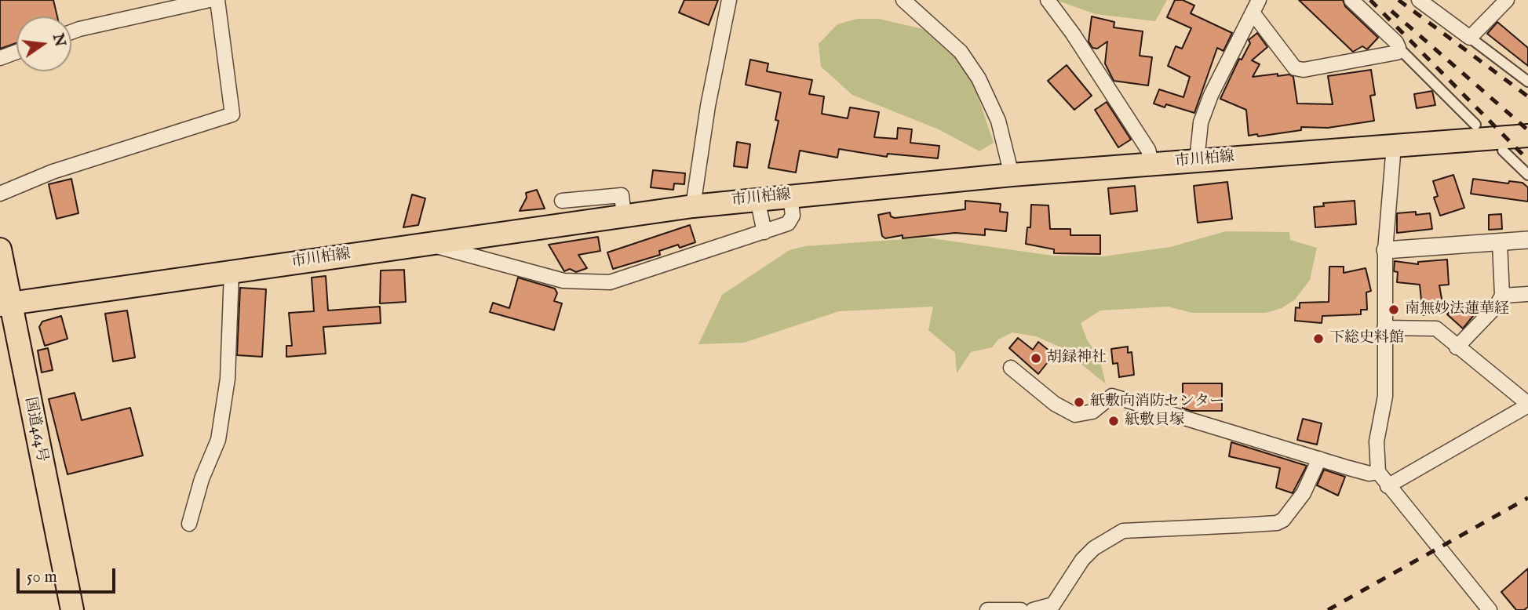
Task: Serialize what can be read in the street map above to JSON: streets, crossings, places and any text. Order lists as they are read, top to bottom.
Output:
{
  "streets": {
    "main road": ["市川柏線", "国道464号"]
  },
  "crossings": [
    ["市川柏線", "国道464号"]
  ],
  "places": [
    "南無妙法蓮華経",
    "下総史料館",
    "胡録神社",
    "紙敷向消防センター",
    "紙敷貝塚"
  ],
  "scale_bar": "50 m",
  "north": "right"
}
